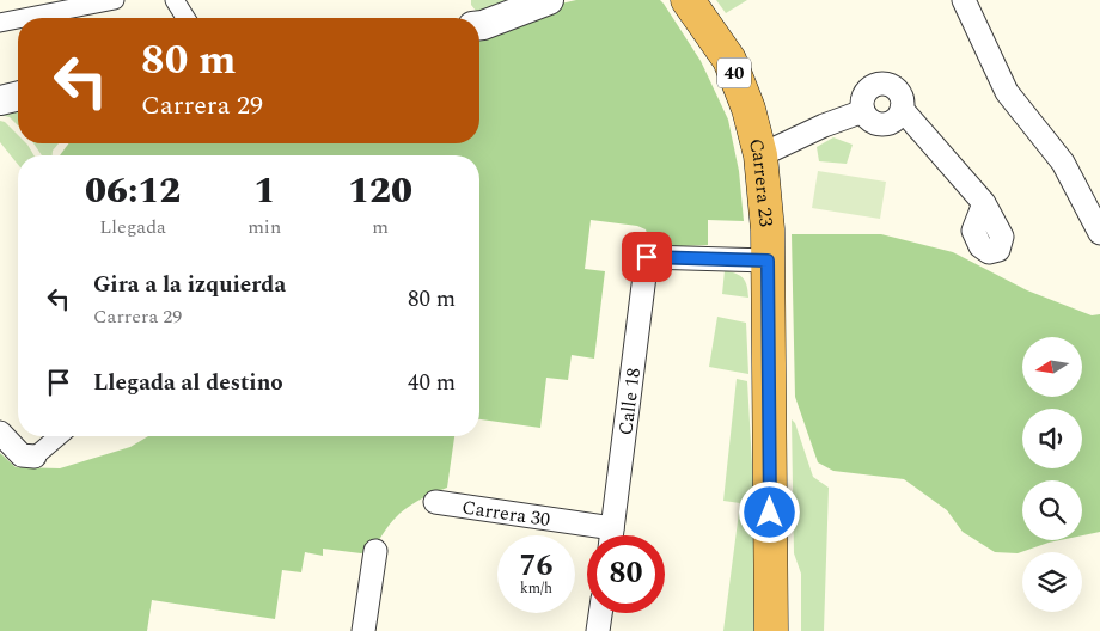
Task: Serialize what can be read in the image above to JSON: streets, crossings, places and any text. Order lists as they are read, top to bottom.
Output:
{
  "streets": {
    "highway": ["40", "Carrera 23"],
    "street": ["Calle 18", "Carrera 30"]
  },
  "crossings": [
    ["Carrera 23", "Calle 18"]
  ],
  "north": "left",
  "page": {
    "turn": ["80 m", "Carrera 29"],
    "eta": [
      "06:12",
      "Llegada",
      "1",
      "min",
      "120",
      "m"
    ],
    "list": [
      {
        "name": "Gira a la izquierda",
        "note": "Carrera 29",
        "value": "80 m"
      },
      {
        "name": "Llegada al destino",
        "value": "40 m"
      }
    ],
    "speed": "76 km/h",
    "limit": "80"
  }
}
